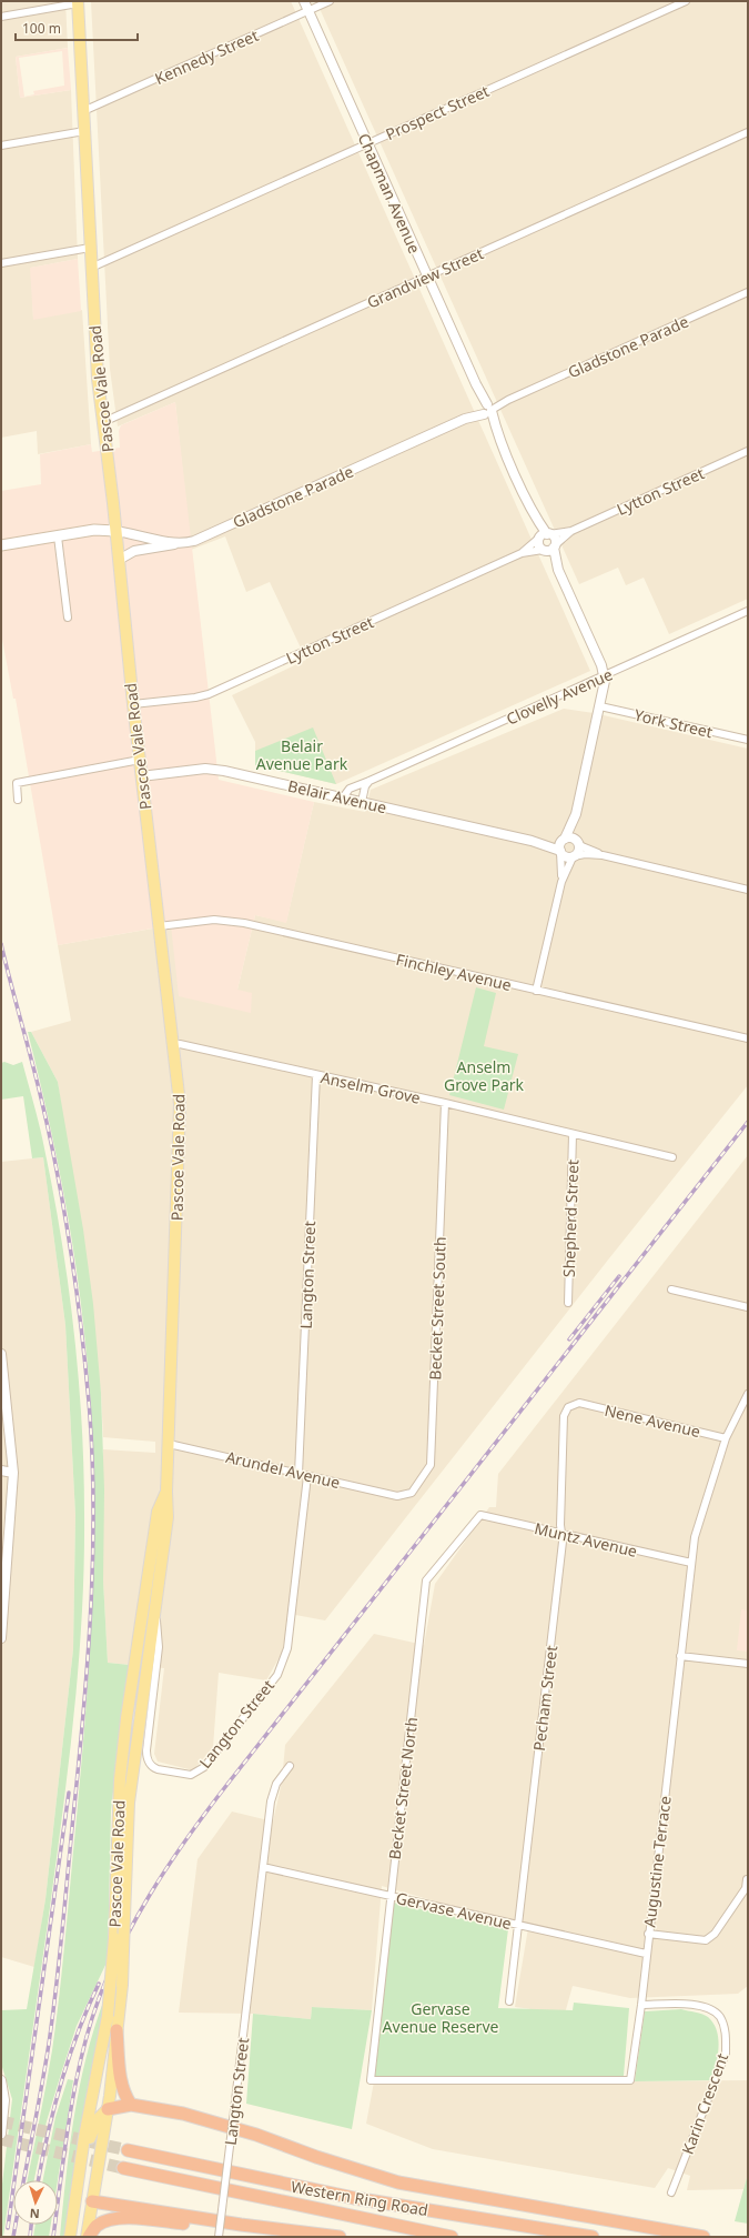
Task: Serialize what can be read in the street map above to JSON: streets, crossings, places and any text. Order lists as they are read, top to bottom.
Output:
{
  "streets": {
    "highway": ["Western Ring Road"],
    "main road": ["Pascoe Vale Road"],
    "street": [
      "Kennedy Street",
      "Prospect Street",
      "Chapman Avenue",
      "Grandview Street",
      "Gladstone Parade",
      "Lytton Street",
      "Clovelly Avenue",
      "York Street",
      "Belair Avenue",
      "Finchley Avenue",
      "Anselm Grove",
      "Shepherd Street",
      "Langton Street",
      "Becket Street South",
      "Nene Avenue",
      "Arundel Avenue",
      "Muntz Avenue",
      "Pecham Street",
      "Becket Street North",
      "Augustine Terrace",
      "Gervase Avenue",
      "Karin Crescent"
    ]
  },
  "crossings": [
    ["Kennedy Street", "Chapman Avenue"],
    ["Kennedy Street", "Pascoe Vale Road"],
    ["Prospect Street", "Chapman Avenue"],
    ["Prospect Street", "Pascoe Vale Road"],
    ["Chapman Avenue", "Grandview Street"],
    ["Chapman Avenue", "Gladstone Parade"],
    ["Chapman Avenue", "Lytton Street"],
    ["Grandview Street", "Pascoe Vale Road"],
    ["Gladstone Parade", "Pascoe Vale Road"],
    ["Pascoe Vale Road", "Lytton Street"],
    ["Pascoe Vale Road", "Belair Avenue"],
    ["Pascoe Vale Road", "Finchley Avenue"],
    ["Pascoe Vale Road", "Anselm Grove"],
    ["Pascoe Vale Road", "Langton Street"],
    ["Pascoe Vale Road", "Arundel Avenue"],
    ["Clovelly Avenue", "Belair Avenue"],
    ["Anselm Grove", "Shepherd Street"],
    ["Anselm Grove", "Langton Street"],
    ["Anselm Grove", "Becket Street South"],
    ["Langton Street", "Arundel Avenue"],
    ["Langton Street", "Gervase Avenue"],
    ["Becket Street South", "Arundel Avenue"],
    ["Nene Avenue", "Pecham Street"],
    ["Nene Avenue", "Augustine Terrace"],
    ["Muntz Avenue", "Pecham Street"],
    ["Muntz Avenue", "Becket Street North"],
    ["Muntz Avenue", "Augustine Terrace"],
    ["Pecham Street", "Gervase Avenue"],
    ["Becket Street North", "Augustine Terrace"],
    ["Becket Street North", "Gervase Avenue"],
    ["Augustine Terrace", "Gervase Avenue"],
    ["Augustine Terrace", "Karin Crescent"]
  ],
  "parks": ["Belair Avenue Park", "Anselm Grove Park", "Gervase Avenue Reserve"],
  "scale_bar": "100 m",
  "north": "bottom"
}
